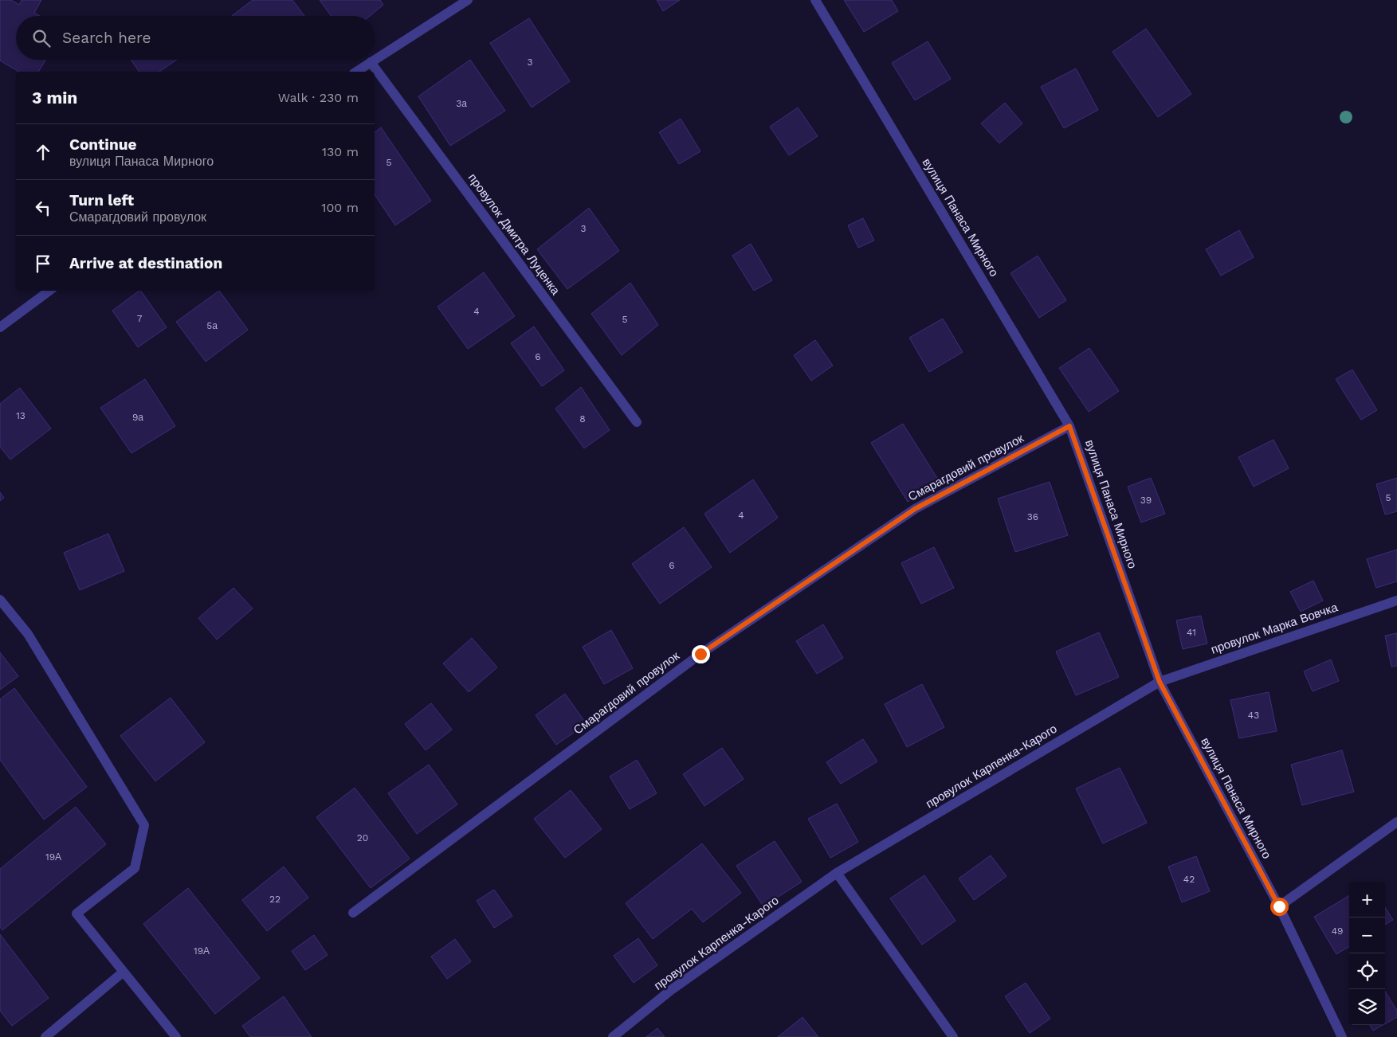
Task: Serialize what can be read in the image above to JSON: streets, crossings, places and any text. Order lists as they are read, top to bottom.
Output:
{
  "streets": {
    "street": [
      "вулиця Панаса Мирного",
      "провулок Дмитра Луценка",
      "Смарагдовий провулок",
      "провулок Марка Вовчка",
      "провулок Карпенка-Карого"
    ]
  },
  "crossings": [
    ["вулиця Панаса Мирного", "Смарагдовий провулок"],
    ["вулиця Панаса Мирного", "провулок Марка Вовчка"],
    ["вулиця Панаса Мирного", "провулок Карпенка-Карого"],
    ["провулок Марка Вовчка", "провулок Карпенка-Карого"]
  ],
  "house_numbers": [
    "3",
    "3а",
    "5",
    "3",
    "4",
    "7",
    "5",
    "5а",
    "6",
    "13",
    "9а",
    "8",
    "5",
    "39",
    "4",
    "36",
    "6",
    "41",
    "43",
    "20",
    "19А",
    "42",
    "22",
    "49",
    "19А"
  ],
  "page": {
    "search": "Search here",
    "heading": ["3 min", "Walk · 230 m"],
    "list": [
      ["Continue", "вулиця Панаса Мирного", "130 m"],
      ["Turn left", "Смарагдовий провулок", "100 m"],
      "Arrive at destination"
    ],
    "map_buttons": ["+", "−"]
  }
}
